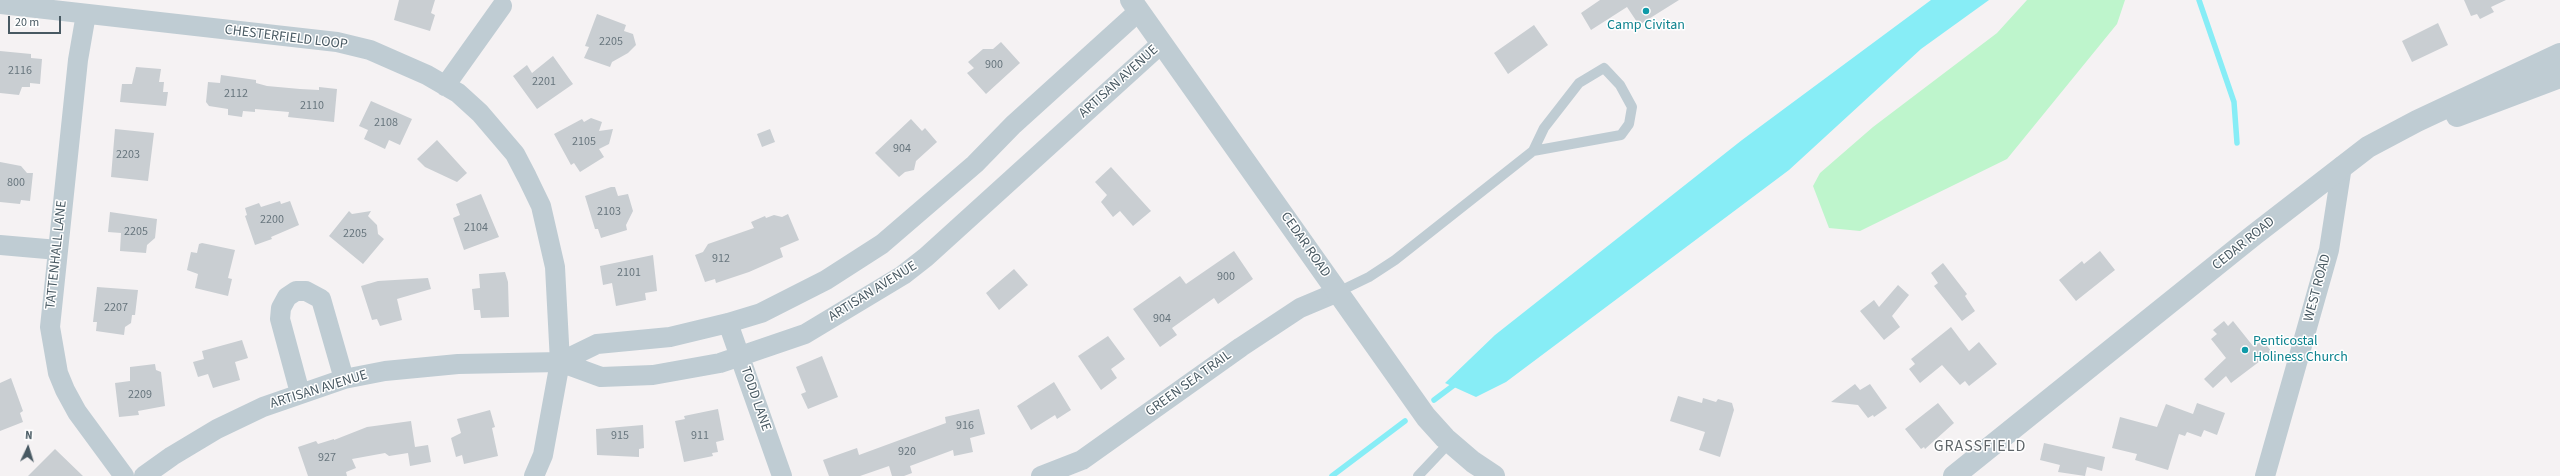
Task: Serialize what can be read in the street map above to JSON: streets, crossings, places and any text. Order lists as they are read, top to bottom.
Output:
{
  "streets": {
    "street": [
      "CHESTERFIELD LOOP",
      "ARTISAN AVENUE",
      "CEDAR ROAD",
      "TATTENHALL LANE",
      "WEST ROAD",
      "GREEN SEA TRAIL",
      "TODD LANE"
    ]
  },
  "crossings": [
    ["CHESTERFIELD LOOP", "ARTISAN AVENUE"],
    ["CHESTERFIELD LOOP", "TATTENHALL LANE"],
    ["ARTISAN AVENUE", "CEDAR ROAD"],
    ["ARTISAN AVENUE", "TODD LANE"],
    ["CEDAR ROAD", "WEST ROAD"],
    ["CEDAR ROAD", "GREEN SEA TRAIL"]
  ],
  "districts": ["GRASSFIELD"],
  "places": ["Camp Civitan", "Penticostal Holiness Church"],
  "house_numbers": [
    "2205",
    "900",
    "2116",
    "2201",
    "2112",
    "2110",
    "2108",
    "2105",
    "904",
    "2203",
    "800",
    "2103",
    "2200",
    "2104",
    "2205",
    "2205",
    "912",
    "2101",
    "900",
    "2207",
    "904",
    "2209",
    "916",
    "915",
    "911",
    "920",
    "927"
  ],
  "scale_bar": "20 m",
  "north": "top"
}
